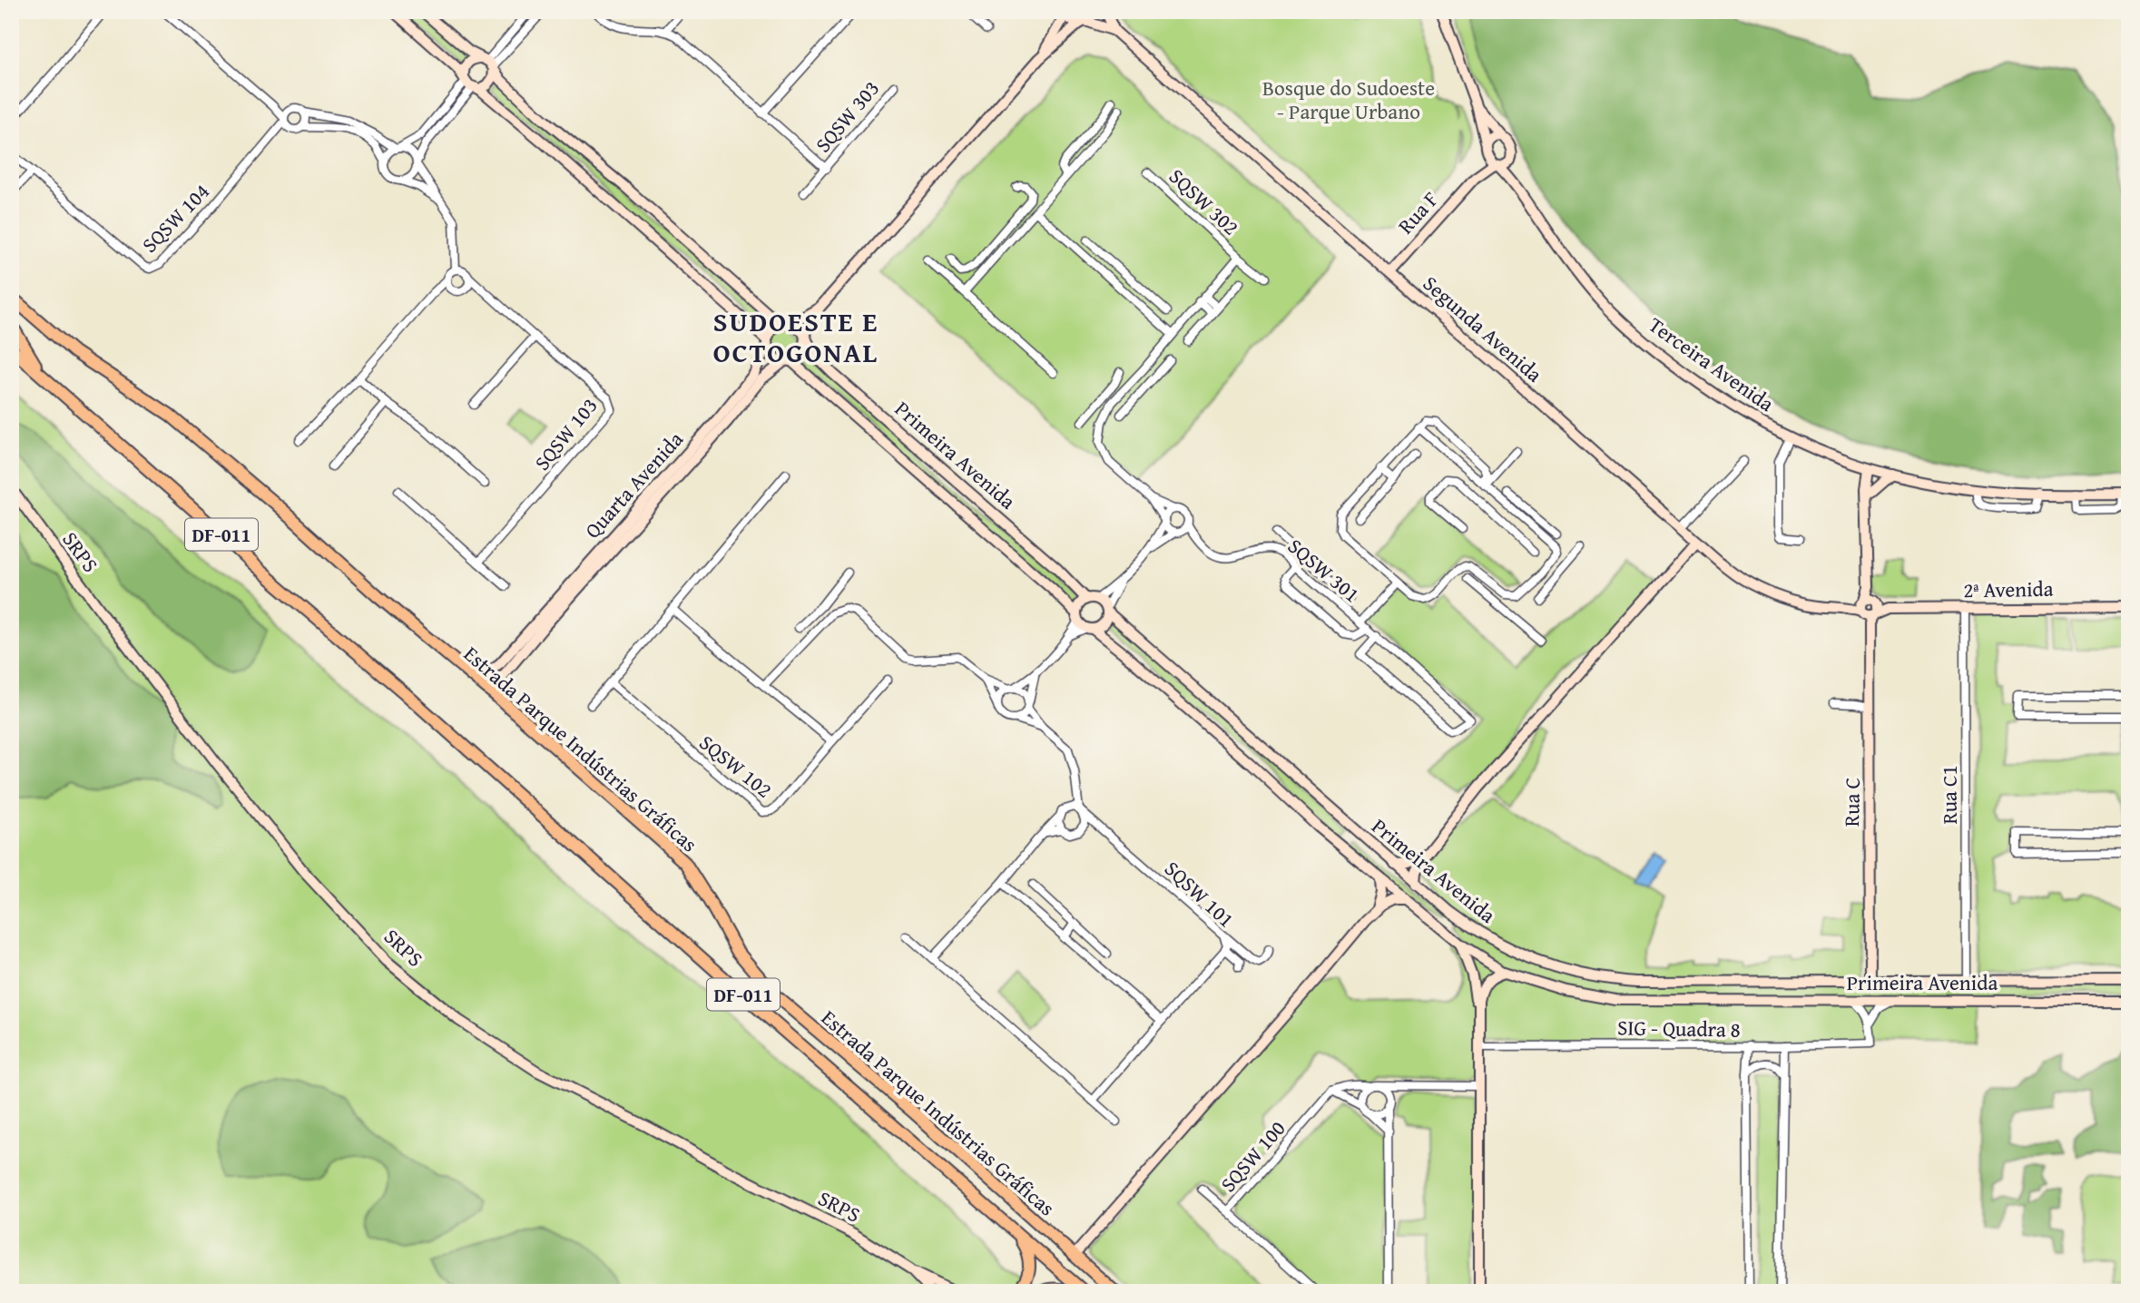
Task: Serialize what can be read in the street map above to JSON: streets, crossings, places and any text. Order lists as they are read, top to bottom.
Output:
{
  "streets": {
    "main road": [
      "Rua F",
      "Segunda Avenida",
      "Terceira Avenida",
      "Primeira Avenida",
      "Quarta Avenida",
      "DF-011",
      "SRPS",
      "2ª Avenida",
      "Estrada Parque Indústrias Gráficas",
      "Rua C"
    ],
    "street": [
      "SQSW 303",
      "SQSW 302",
      "SQSW 104",
      "SQSW 103",
      "SQSW 301",
      "SQSW 102",
      "Rua C1",
      "SQSW 101",
      "SIG - Quadra 8",
      "SQSW 100"
    ]
  },
  "crossings": [
    ["SQSW 302", "SQSW 301"],
    ["Rua F", "Segunda Avenida"],
    ["Rua F", "Terceira Avenida"],
    ["Segunda Avenida", "2ª Avenida"],
    ["Segunda Avenida", "Rua C"],
    ["Terceira Avenida", "Rua C"],
    ["Primeira Avenida", "Quarta Avenida"],
    ["Primeira Avenida", "Rua C1"],
    ["Primeira Avenida", "Rua C"],
    ["2ª Avenida", "Rua C1"],
    ["2ª Avenida", "Rua C"]
  ],
  "districts": ["SUDOESTE E OCTOGONAL"],
  "parks": ["Bosque do Sudoeste - Parque Urbano"]
}
